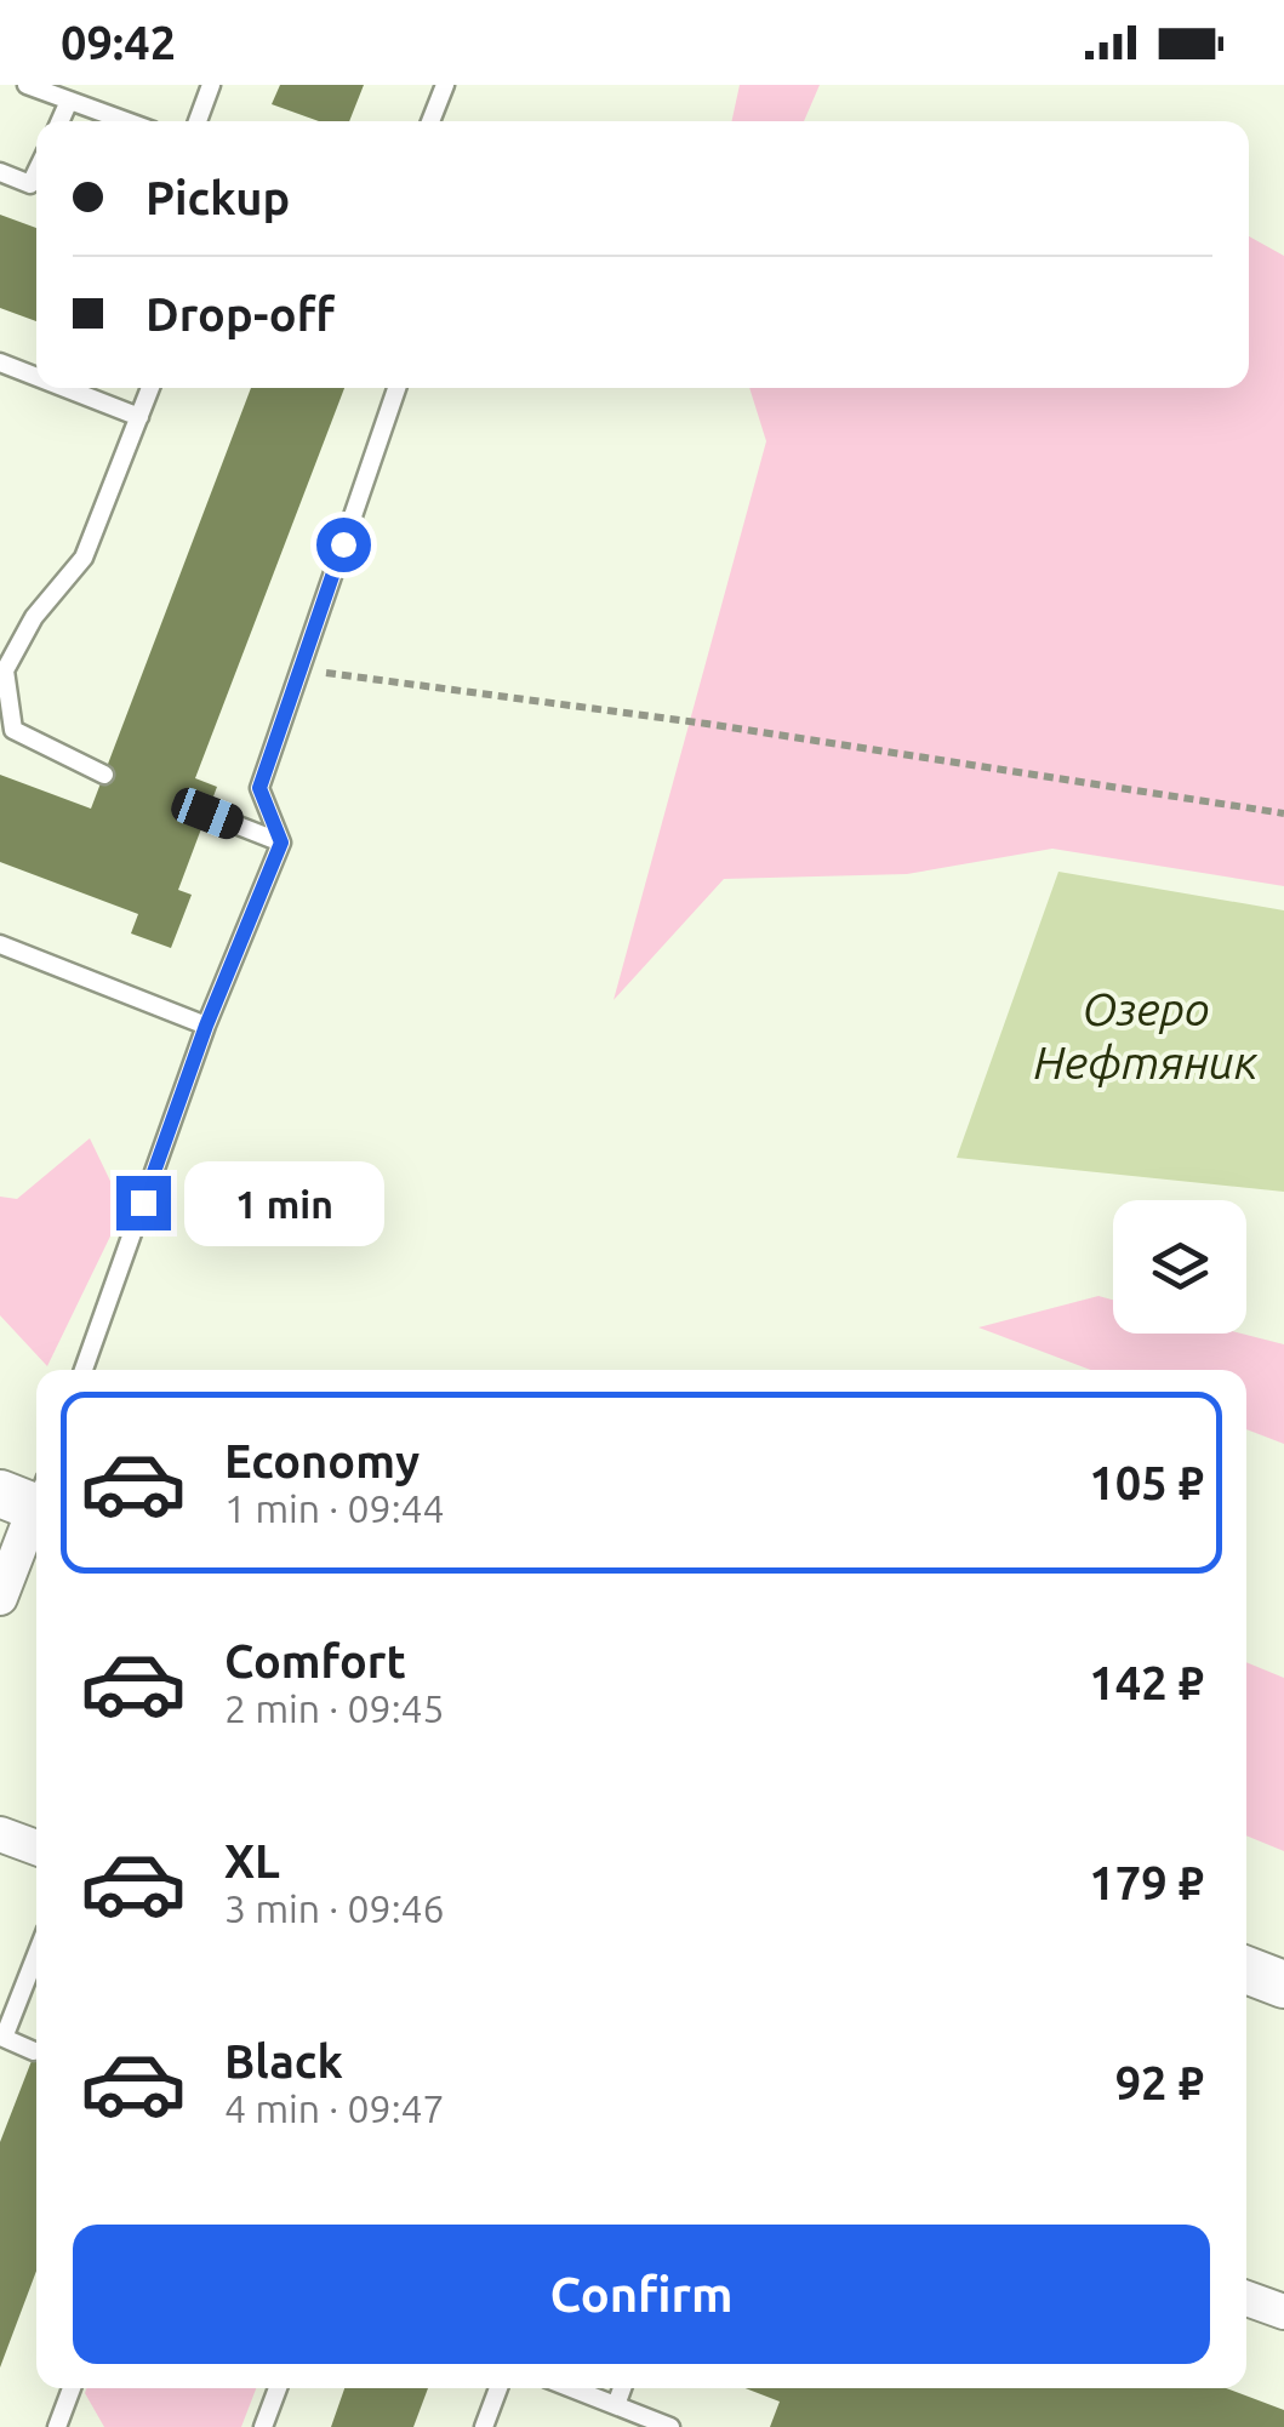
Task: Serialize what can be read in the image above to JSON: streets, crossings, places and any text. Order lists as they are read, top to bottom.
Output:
{
  "water": ["Озеро Нефтяник"],
  "page": {
    "status": "09:42",
    "banner": ["Pickup", "Drop-off"],
    "bubble": "1 min",
    "list": [
      {
        "name": "Economy",
        "note": "1 min · 09:44",
        "value": "105 ₽"
      },
      {
        "name": "Comfort",
        "note": "2 min · 09:45",
        "value": "142 ₽"
      },
      {
        "name": "XL",
        "note": "3 min · 09:46",
        "value": "179 ₽"
      },
      {
        "name": "Black",
        "note": "4 min · 09:47",
        "value": "92 ₽"
      }
    ],
    "buttons": "Confirm"
  }
}
